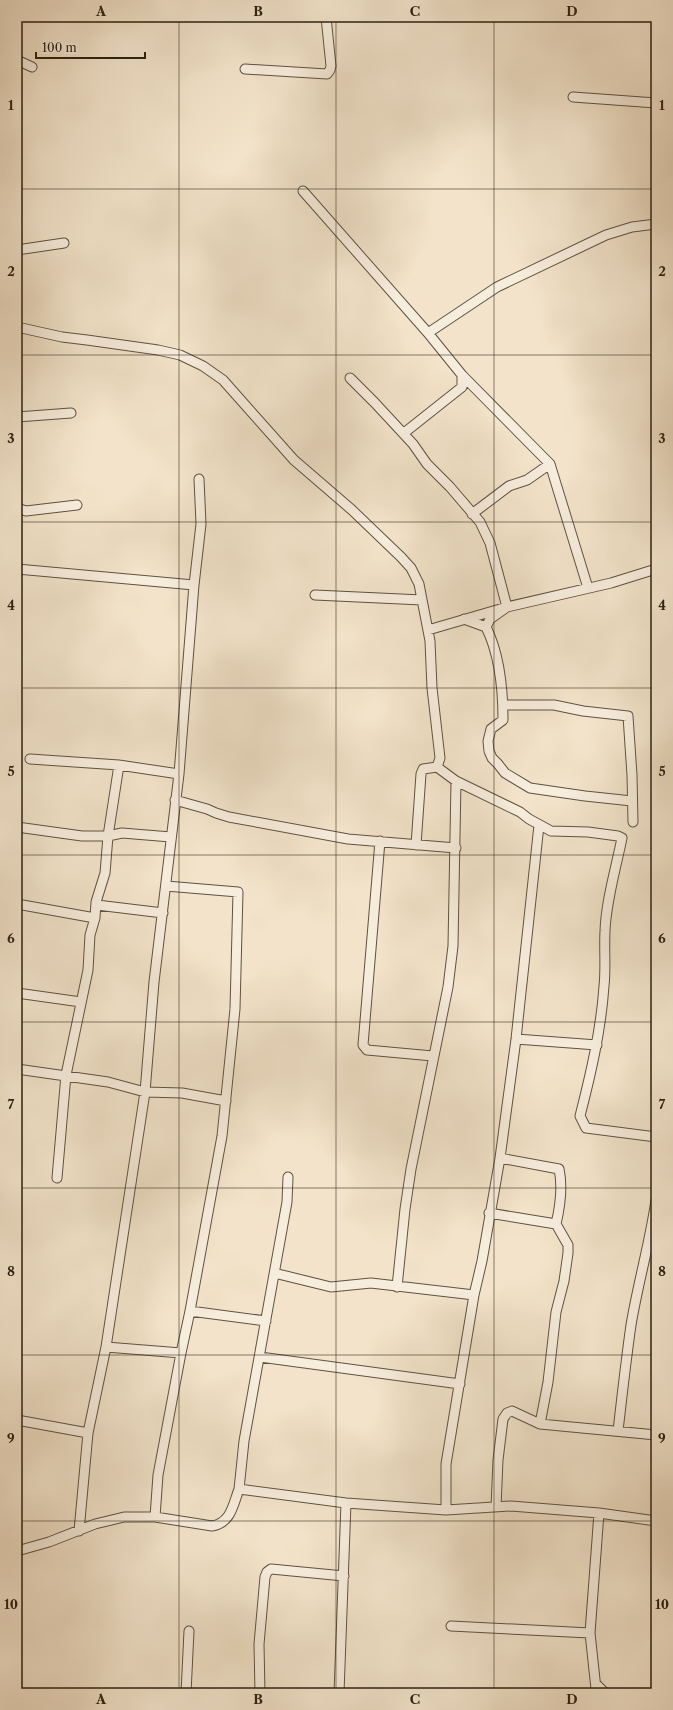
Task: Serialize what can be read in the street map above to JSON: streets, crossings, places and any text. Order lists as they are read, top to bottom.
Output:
{
  "scale_bar": "100 m",
  "grid": {
    "columns": [
      "A",
      "B",
      "C",
      "D"
    ],
    "rows": [
      "1",
      "2",
      "3",
      "4",
      "5",
      "6",
      "7",
      "8",
      "9",
      "10"
    ]
  }
}
